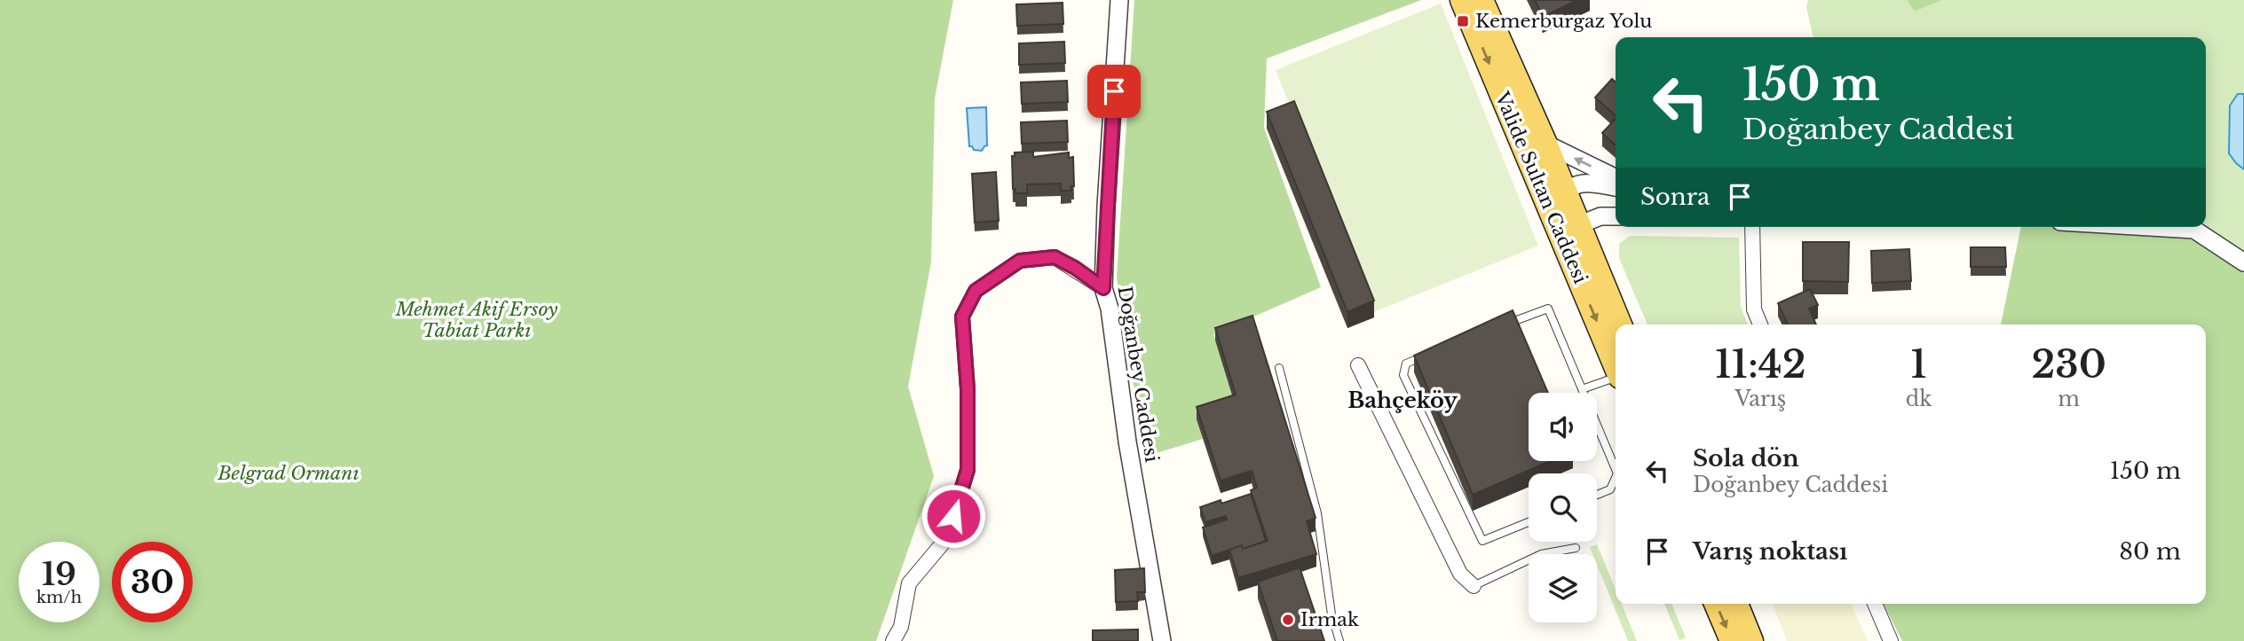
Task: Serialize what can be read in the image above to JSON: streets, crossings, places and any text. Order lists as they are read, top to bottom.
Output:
{
  "streets": {
    "main road": ["Valide Sultan Caddesi"],
    "street": ["Doğanbey Caddesi"]
  },
  "districts": ["Bahçeköy"],
  "parks": ["Mehmet Akif Ersoy Tabiat Parkı", "Belgrad Ormanı"],
  "places": {
    "transit": ["Kemerburgaz Yolu"],
    "other": ["Irmak"]
  },
  "page": {
    "turn": ["150 m", "Doğanbey Caddesi"],
    "then": "Sonra",
    "eta": [
      "11:42",
      "Varış",
      "1",
      "dk",
      "230",
      "m"
    ],
    "list": [
      {
        "name": "Sola dön",
        "note": "Doğanbey Caddesi",
        "value": "150 m"
      },
      {
        "name": "Varış noktası",
        "value": "80 m"
      }
    ],
    "speed": "19 km/h",
    "limit": "30"
  }
}
